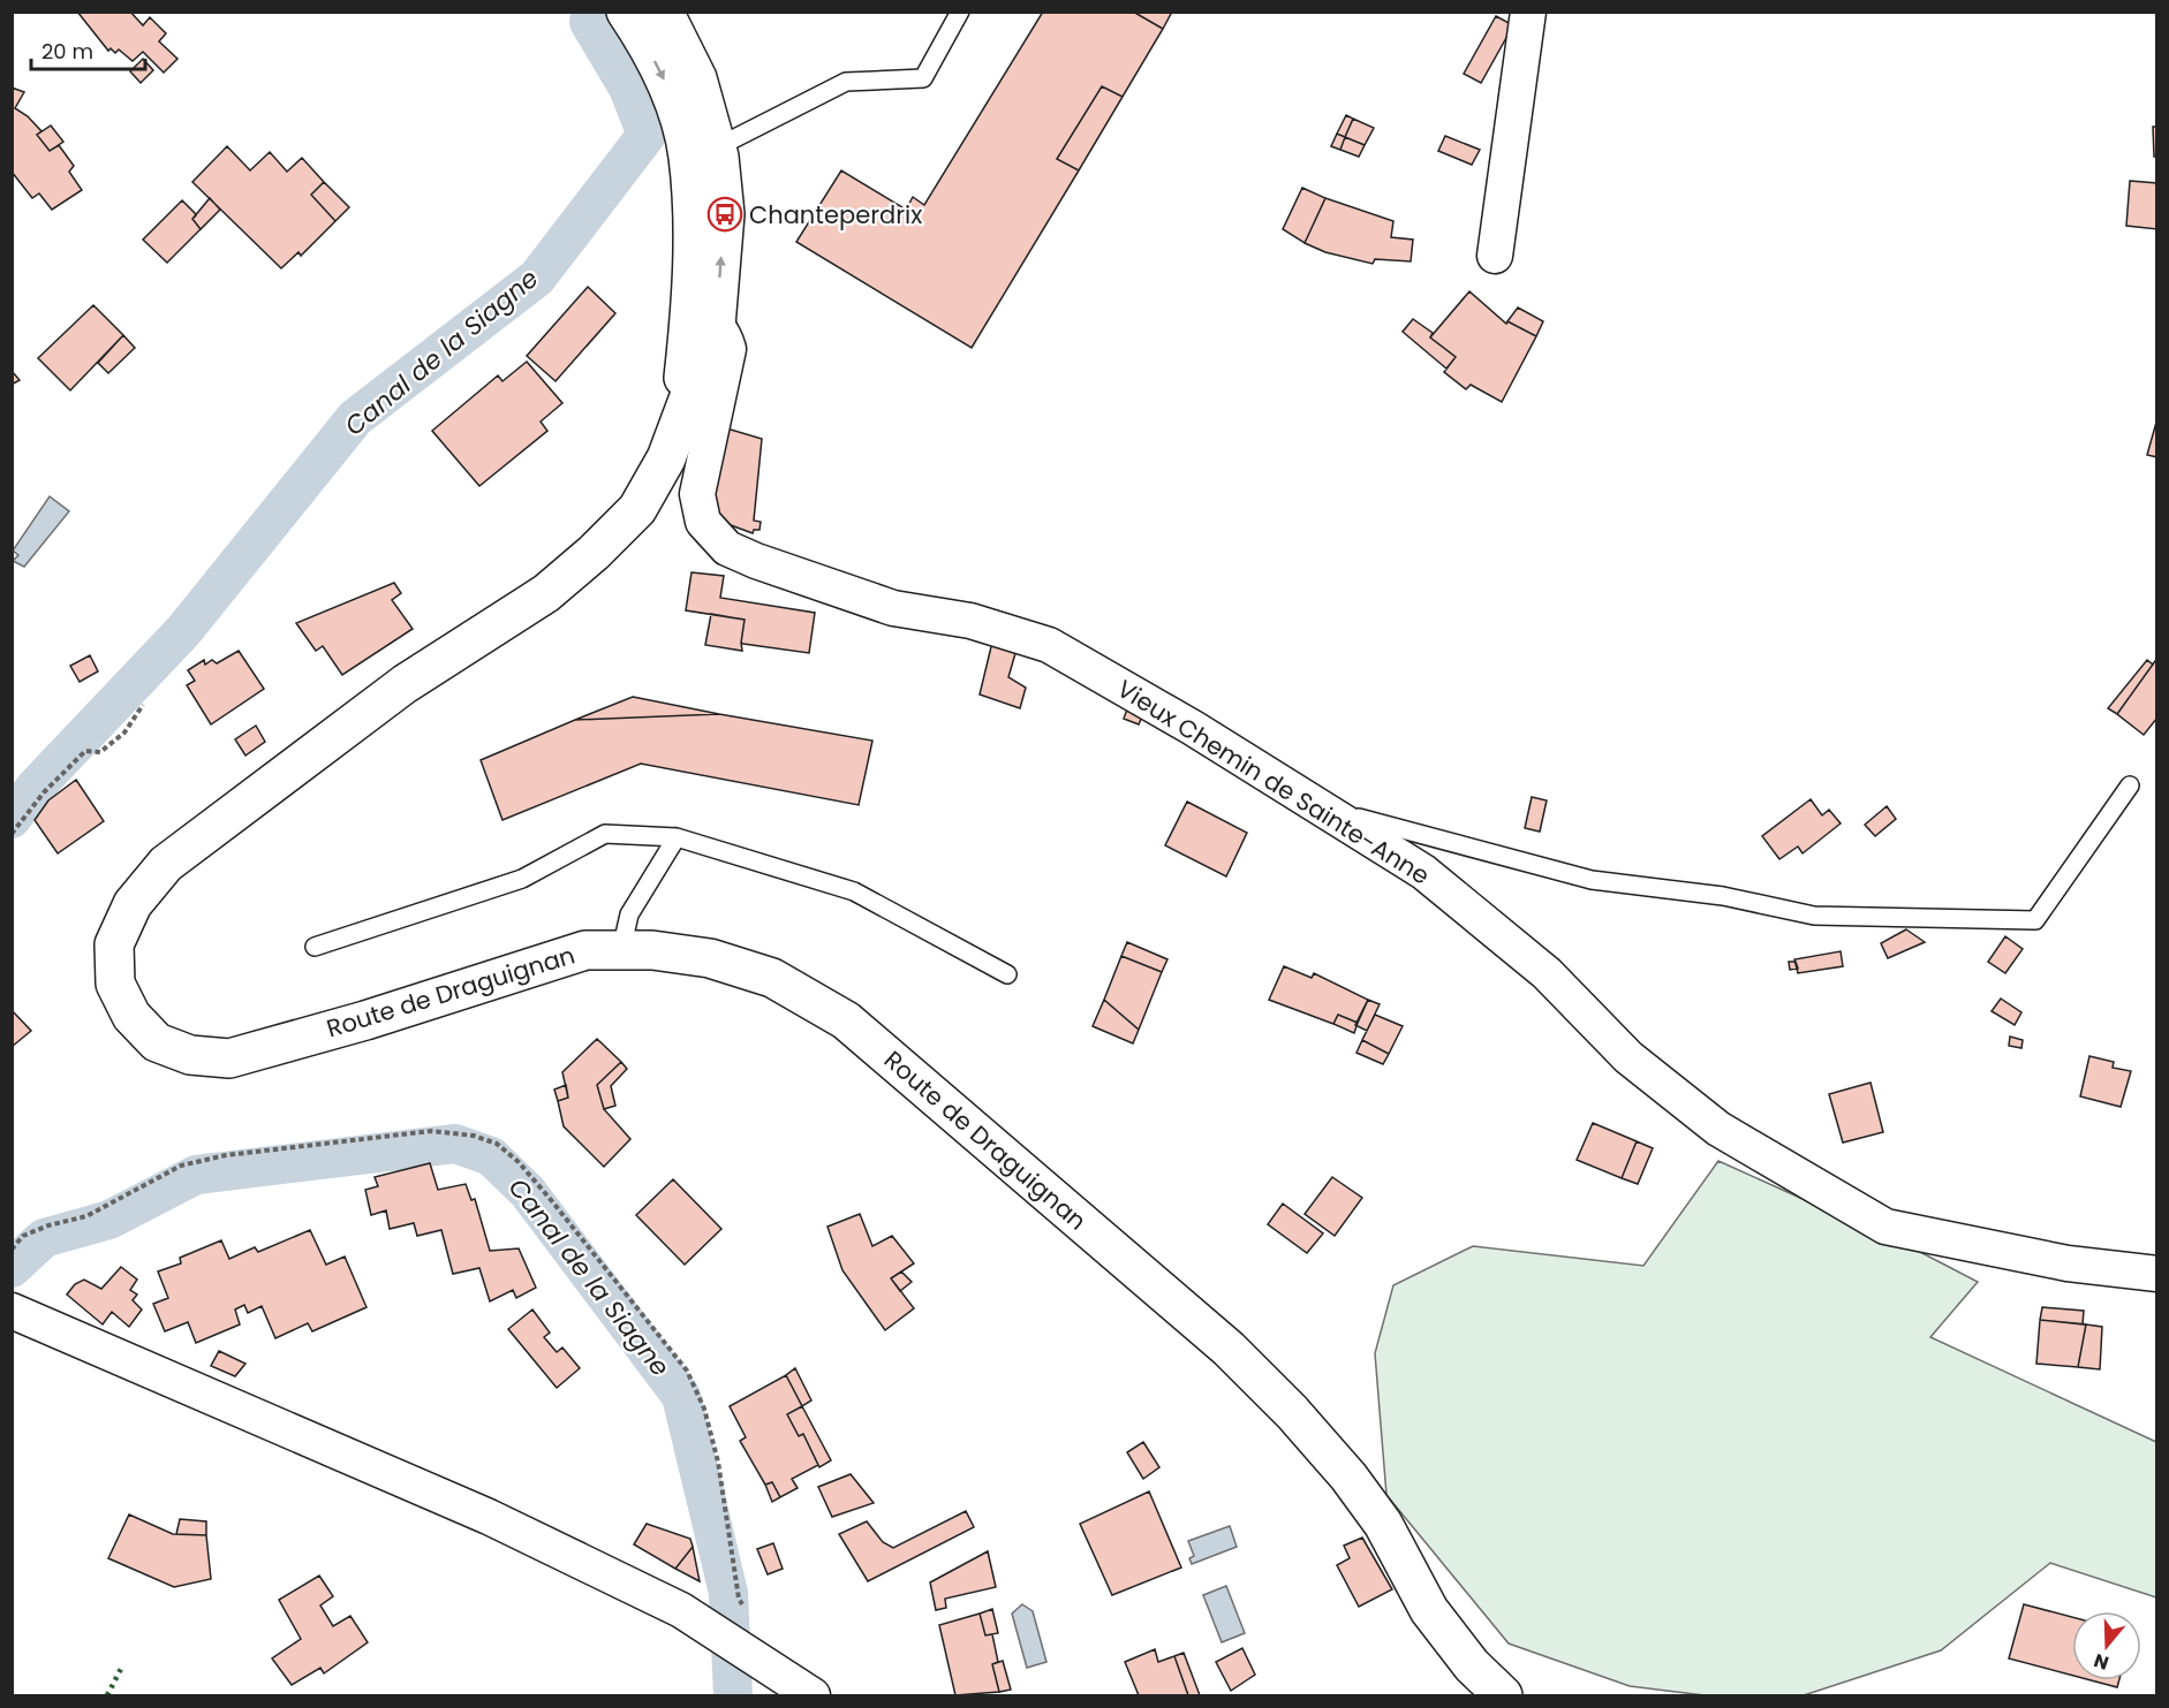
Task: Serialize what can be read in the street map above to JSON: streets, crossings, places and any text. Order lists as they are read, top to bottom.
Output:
{
  "streets": {
    "main road": ["Route de Draguignan"],
    "street": ["Vieux Chemin de Sainte-Anne"]
  },
  "crossings": [
    ["Vieux Chemin de Sainte-Anne", "Route de Draguignan"]
  ],
  "water": ["Canal de la Siagne"],
  "places": {
    "bus stop": ["Chanteperdrix"]
  },
  "scale_bar": "20 m",
  "north": "bottom"
}
